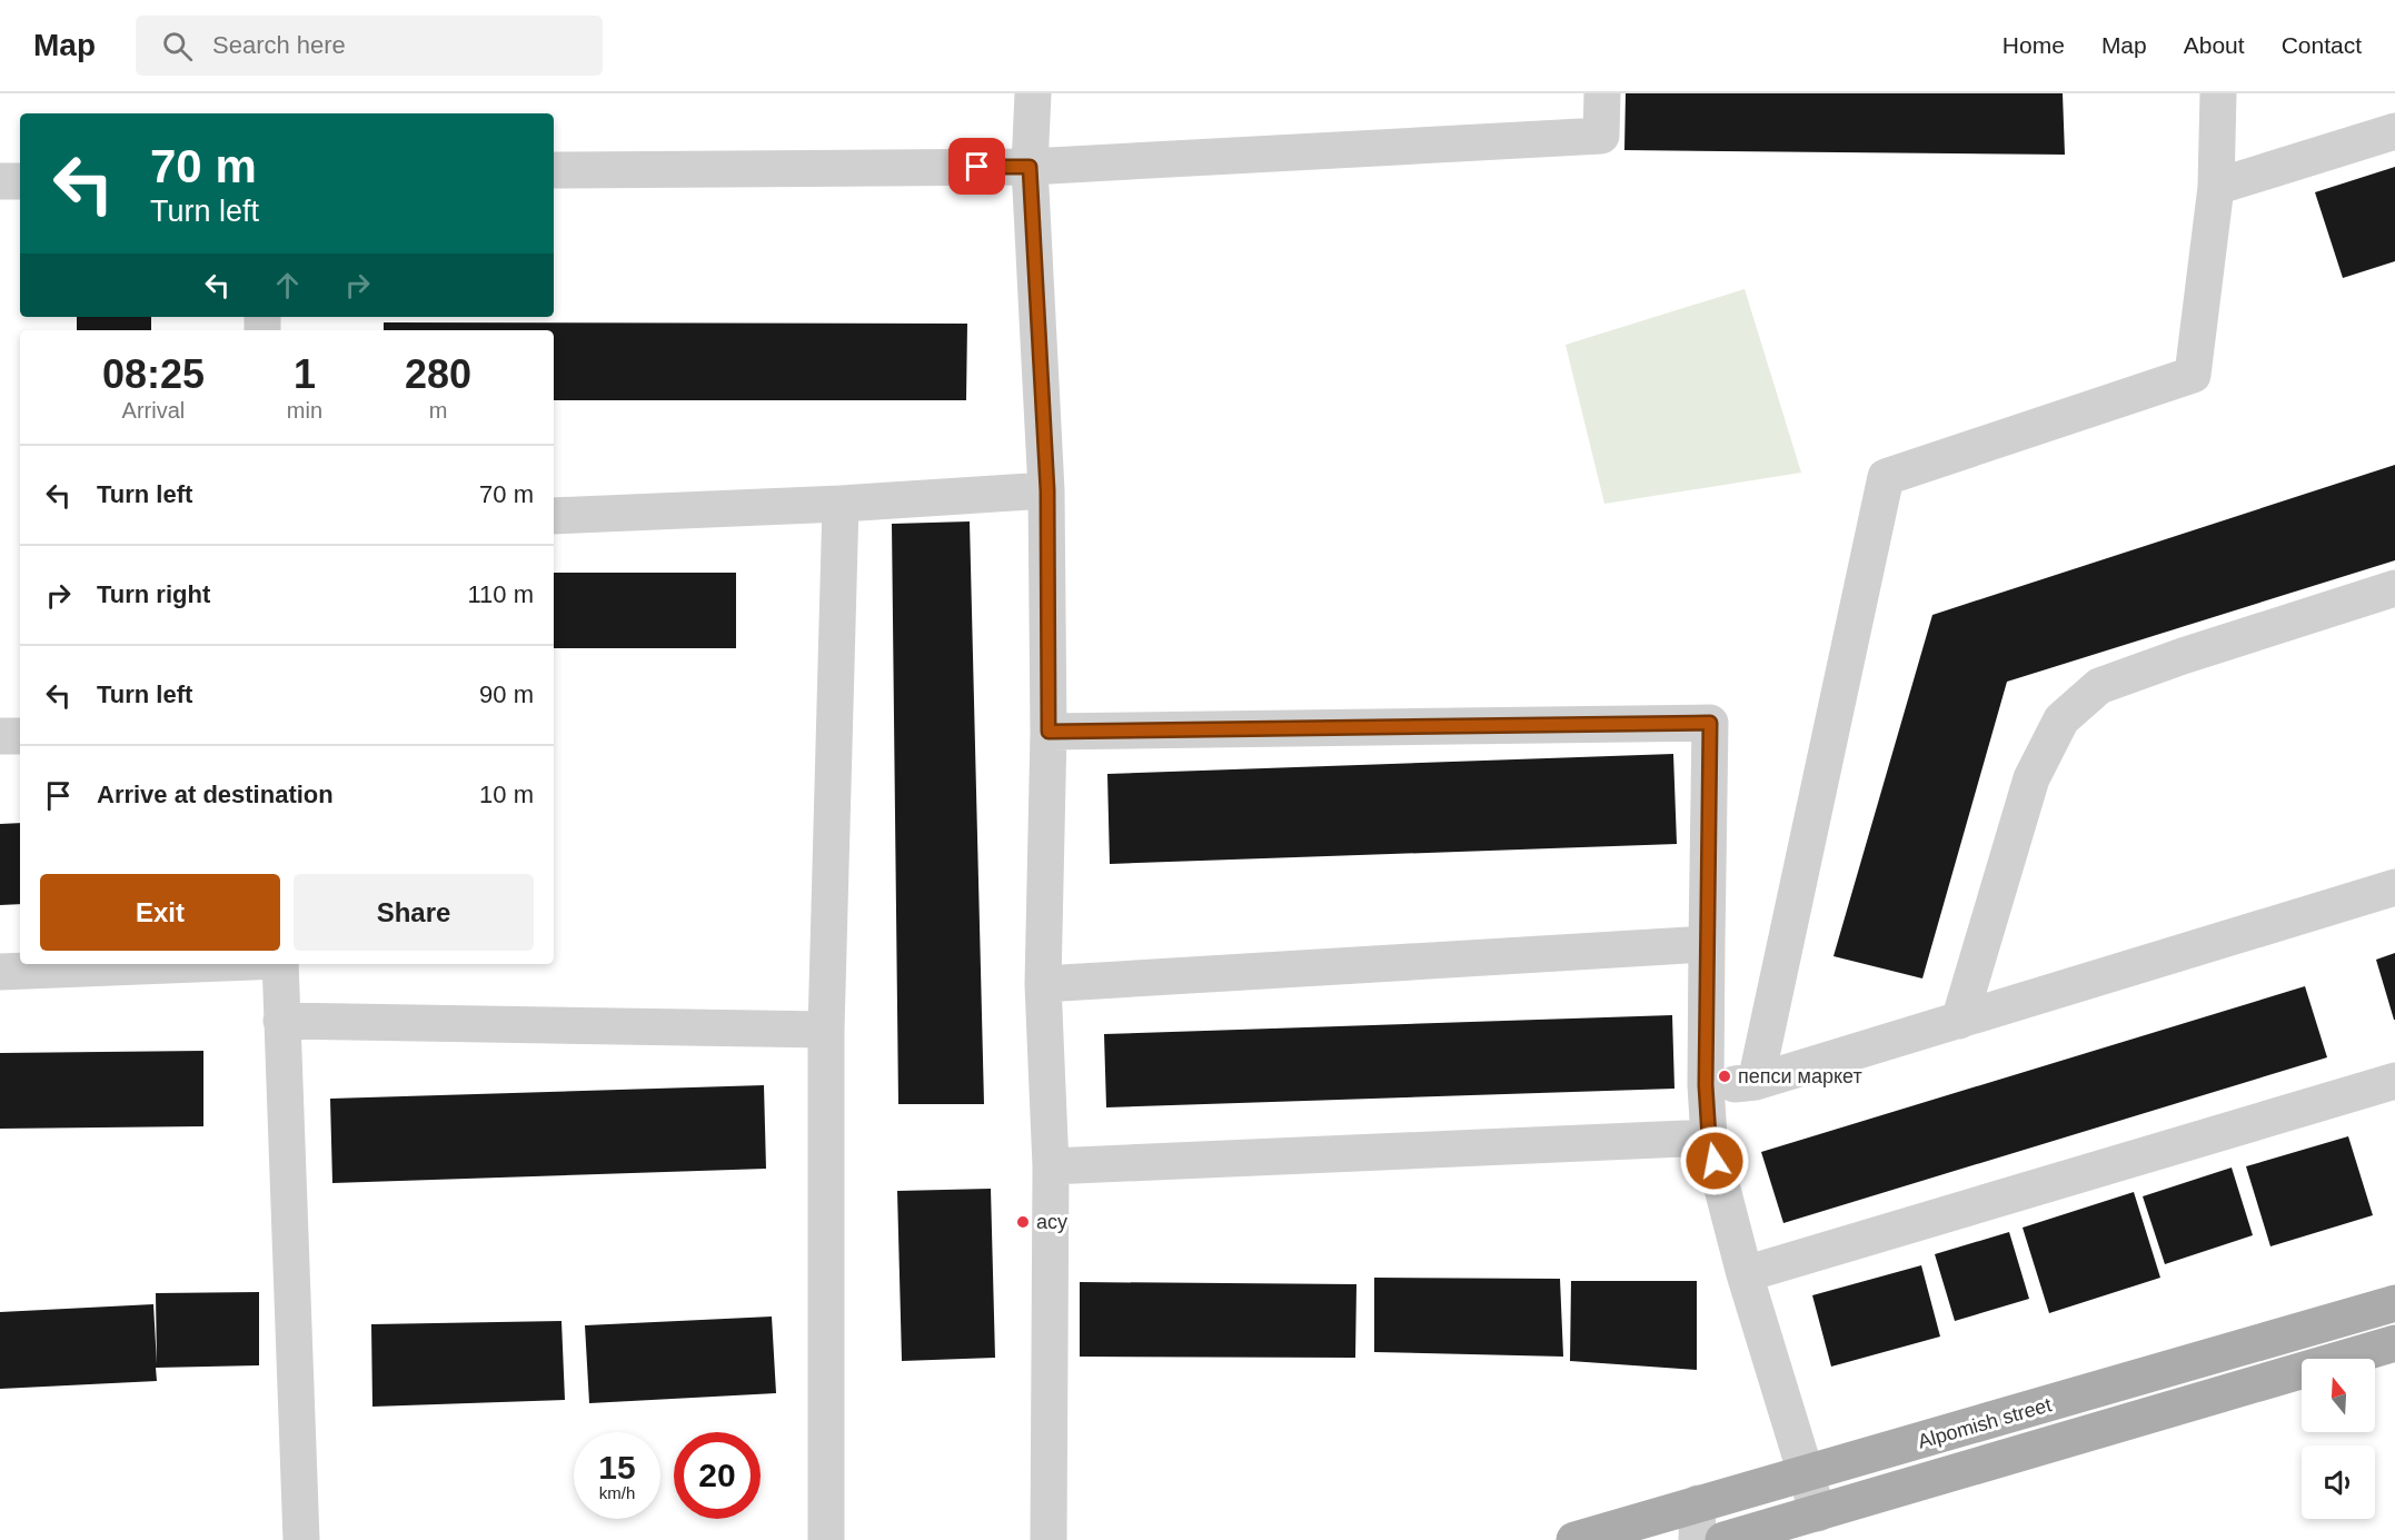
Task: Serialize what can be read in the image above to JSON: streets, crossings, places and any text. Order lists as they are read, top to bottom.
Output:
{
  "streets": {
    "main road": ["Alpomish street"]
  },
  "places": ["пепси маркет", "асу"],
  "north": "top",
  "page": {
    "header": "Map",
    "search": "Search here",
    "nav": [
      "Home",
      "Map",
      "About",
      "Contact"
    ],
    "turn": ["70 m", "Turn left"],
    "eta": [
      "08:25",
      "Arrival",
      "1",
      "min",
      "280",
      "m"
    ],
    "list": [
      {
        "name": "Turn left",
        "value": "70 m"
      },
      {
        "name": "Turn right",
        "value": "110 m"
      },
      {
        "name": "Turn left",
        "value": "90 m"
      },
      {
        "name": "Arrive at destination",
        "value": "10 m"
      }
    ],
    "buttons": ["Exit", "Share"],
    "speed": "15 km/h",
    "limit": "20"
  }
}
